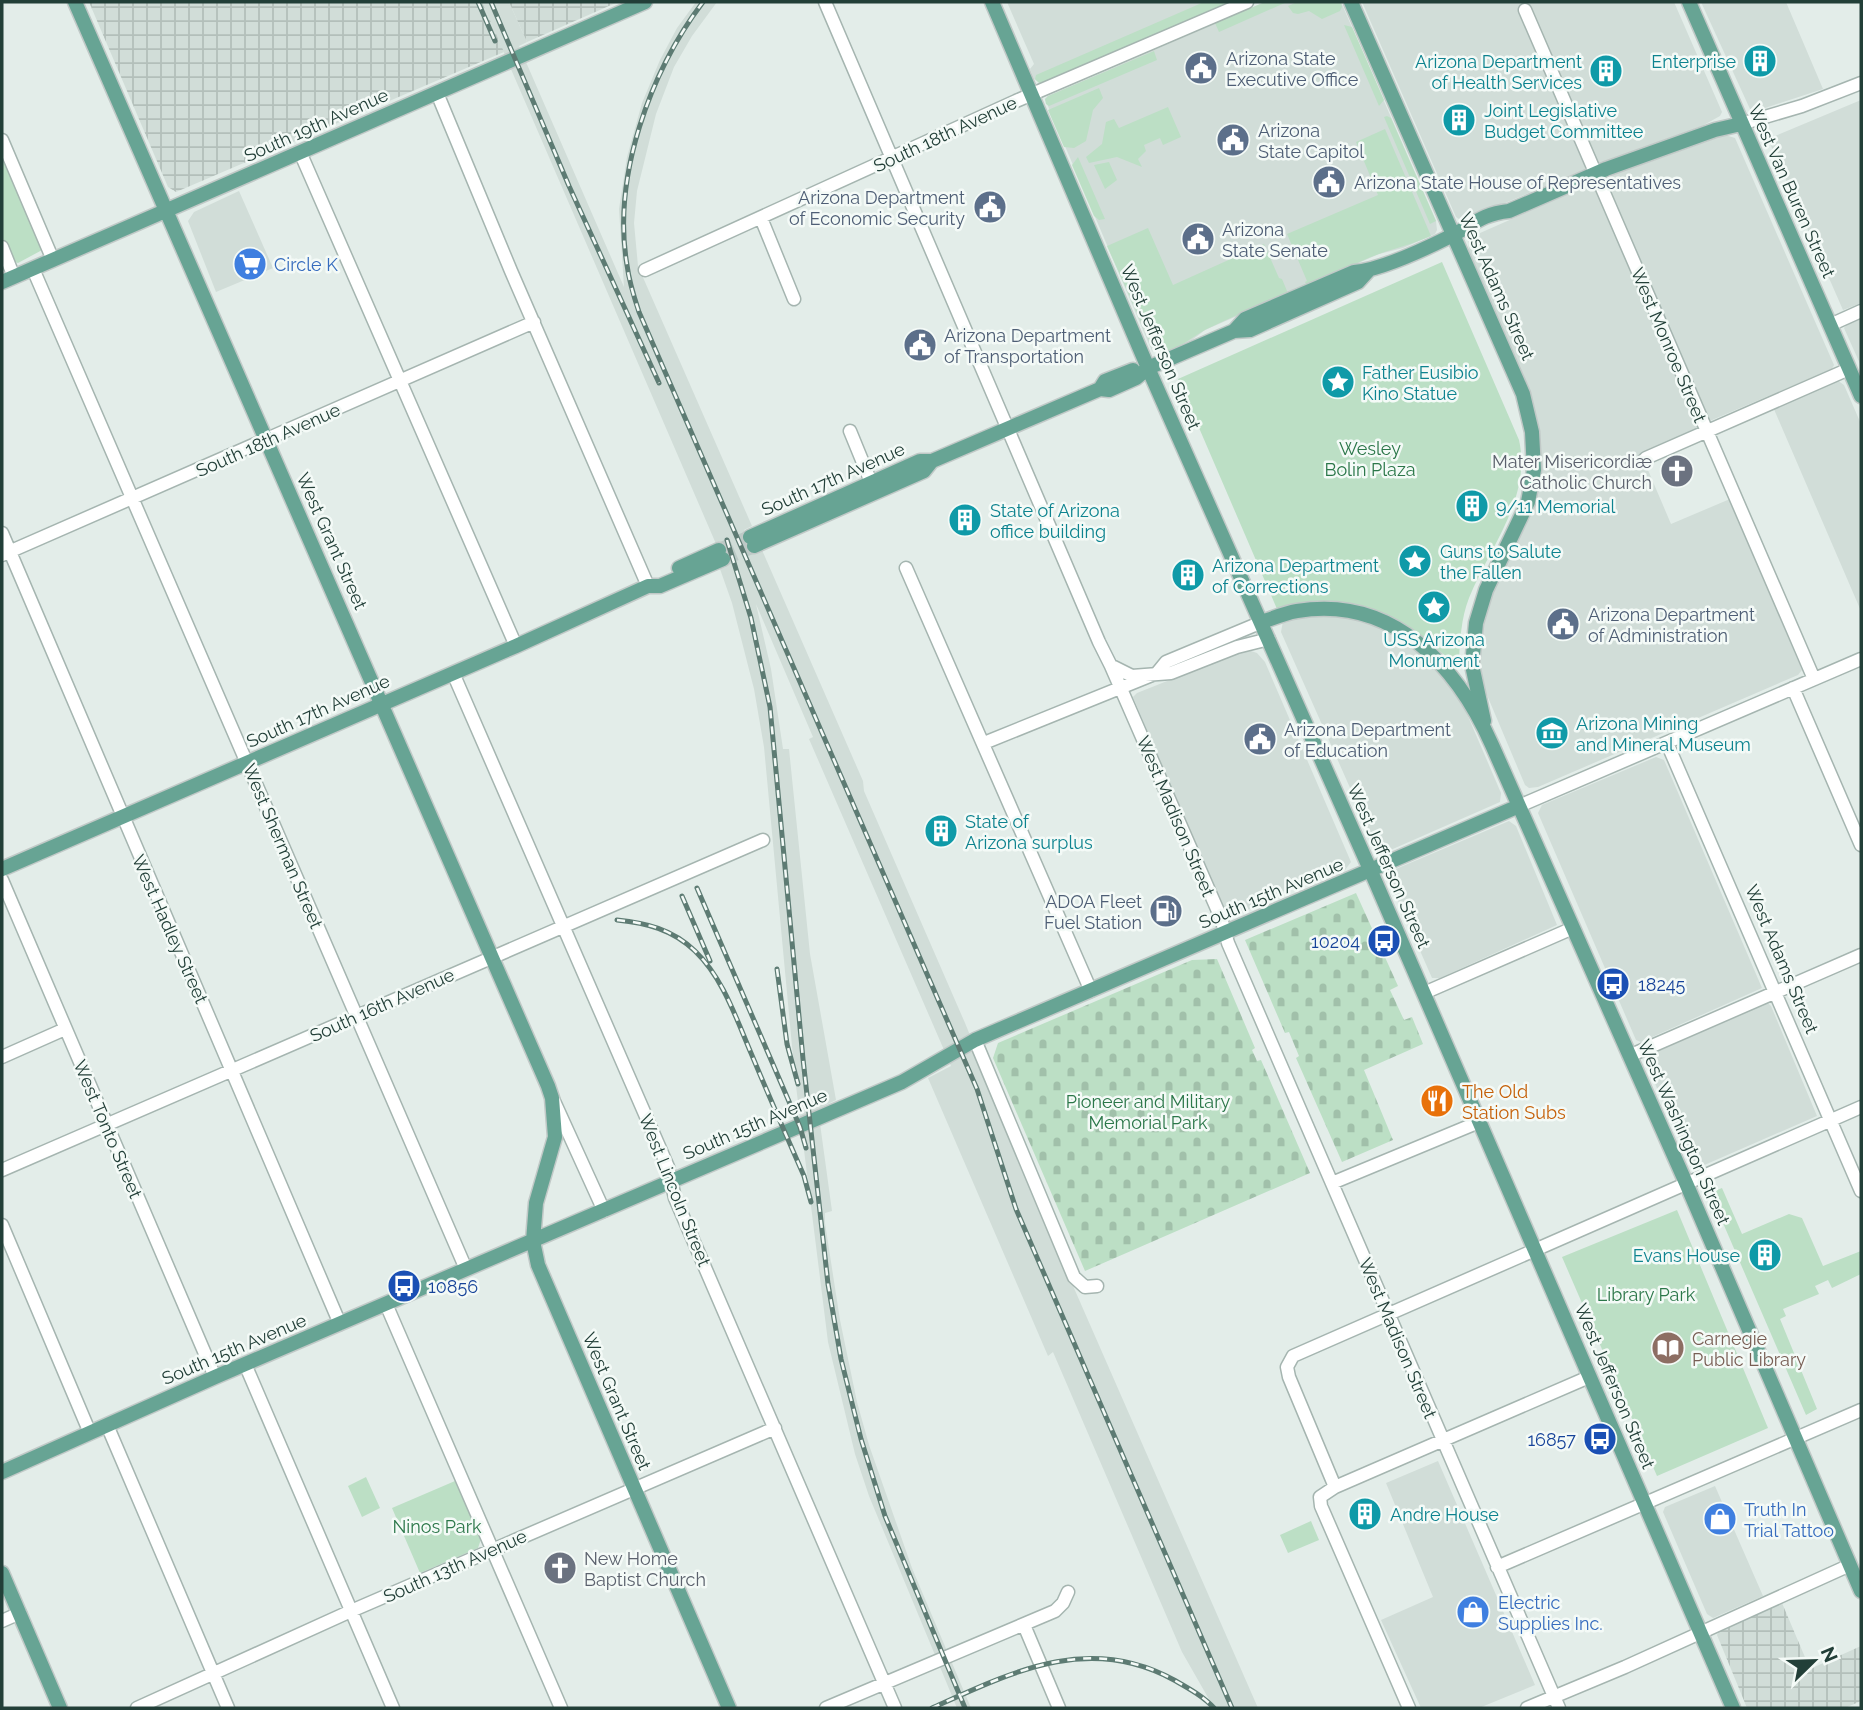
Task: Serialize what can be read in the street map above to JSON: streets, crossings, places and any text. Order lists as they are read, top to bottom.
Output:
{
  "streets": {
    "main road": [
      "South 19th Avenue",
      "West Van Buren Street",
      "West Adams Street",
      "West Jefferson Street",
      "South 17th Avenue",
      "West Grant Street",
      "South 15th Avenue",
      "West Washington Street"
    ],
    "street": [
      "South 18th Avenue",
      "West Monroe Street",
      "West Madison Street",
      "West Sherman Street",
      "West Hadley Street",
      "South 16th Avenue",
      "West Tonto Street",
      "West Lincoln Street",
      "South 13th Avenue"
    ]
  },
  "crossings": [
    ["South 19th Avenue", "West Grant Street"],
    ["South 19th Avenue", "West Sherman Street"],
    ["South 18th Avenue", "West Jefferson Street"],
    ["South 18th Avenue", "West Grant Street"],
    ["South 18th Avenue", "West Madison Street"],
    ["South 18th Avenue", "West Sherman Street"],
    ["South 18th Avenue", "West Hadley Street"],
    ["West Van Buren Street", "South 17th Avenue"],
    ["West Adams Street", "South 17th Avenue"],
    ["West Adams Street", "West Washington Street"],
    ["West Monroe Street", "South 17th Avenue"],
    ["West Jefferson Street", "South 17th Avenue"],
    ["West Jefferson Street", "South 15th Avenue"],
    ["West Jefferson Street", "West Washington Street"],
    ["South 17th Avenue", "West Grant Street"],
    ["South 17th Avenue", "West Madison Street"],
    ["South 17th Avenue", "West Sherman Street"],
    ["South 17th Avenue", "West Hadley Street"],
    ["South 17th Avenue", "West Lincoln Street"],
    ["West Grant Street", "South 15th Avenue"],
    ["West Grant Street", "South 16th Avenue"],
    ["West Grant Street", "South 13th Avenue"],
    ["West Madison Street", "South 15th Avenue"],
    ["West Sherman Street", "South 15th Avenue"],
    ["West Sherman Street", "South 16th Avenue"],
    ["South 15th Avenue", "West Hadley Street"],
    ["South 15th Avenue", "West Tonto Street"],
    ["South 15th Avenue", "West Washington Street"],
    ["South 15th Avenue", "West Lincoln Street"],
    ["West Hadley Street", "South 16th Avenue"],
    ["South 16th Avenue", "West Tonto Street"],
    ["South 16th Avenue", "West Lincoln Street"],
    ["West Lincoln Street", "South 13th Avenue"]
  ],
  "parks": [
    "Wesley Bolin Plaza",
    "Pioneer and Military Memorial Park",
    "Library Park",
    "Ninos Park"
  ],
  "places": {
    "building": [
      "Enterprise",
      "Arizona Department of Health Services",
      "Joint Legislative Budget Committee",
      "9/11 Memorial",
      "State of Arizona office building",
      "Arizona Department of Corrections",
      "State of Arizona surplus",
      "Evans House",
      "Andre House"
    ],
    "public building": [
      "Arizona State Executive Office",
      "Arizona State Capitol",
      "Arizona State House of Representatives",
      "Arizona Department of Economic Security",
      "Arizona State Senate",
      "Arizona Department of Transportation",
      "Arizona Department of Administration",
      "Arizona Department of Education"
    ],
    "supermarket": ["Circle K"],
    "place": ["Father Eusibio Kino Statue", "Guns to Salute the Fallen", "USS Arizona Monument"],
    "church": ["Mater Misericordiæ Catholic Church", "New Home Baptist Church"],
    "museum": ["Arizona Mining and Mineral Museum"],
    "fuel station": ["ADOA Fleet Fuel Station"],
    "bus stop": [
      "10204",
      "18245",
      "10856",
      "16857"
    ],
    "restaurant": ["The Old Station Subs"],
    "library": ["Carnegie Public Library"],
    "shop": ["Truth In Trial Tattoo", "Electric Supplies Inc."]
  },
  "north": "top right"
}
